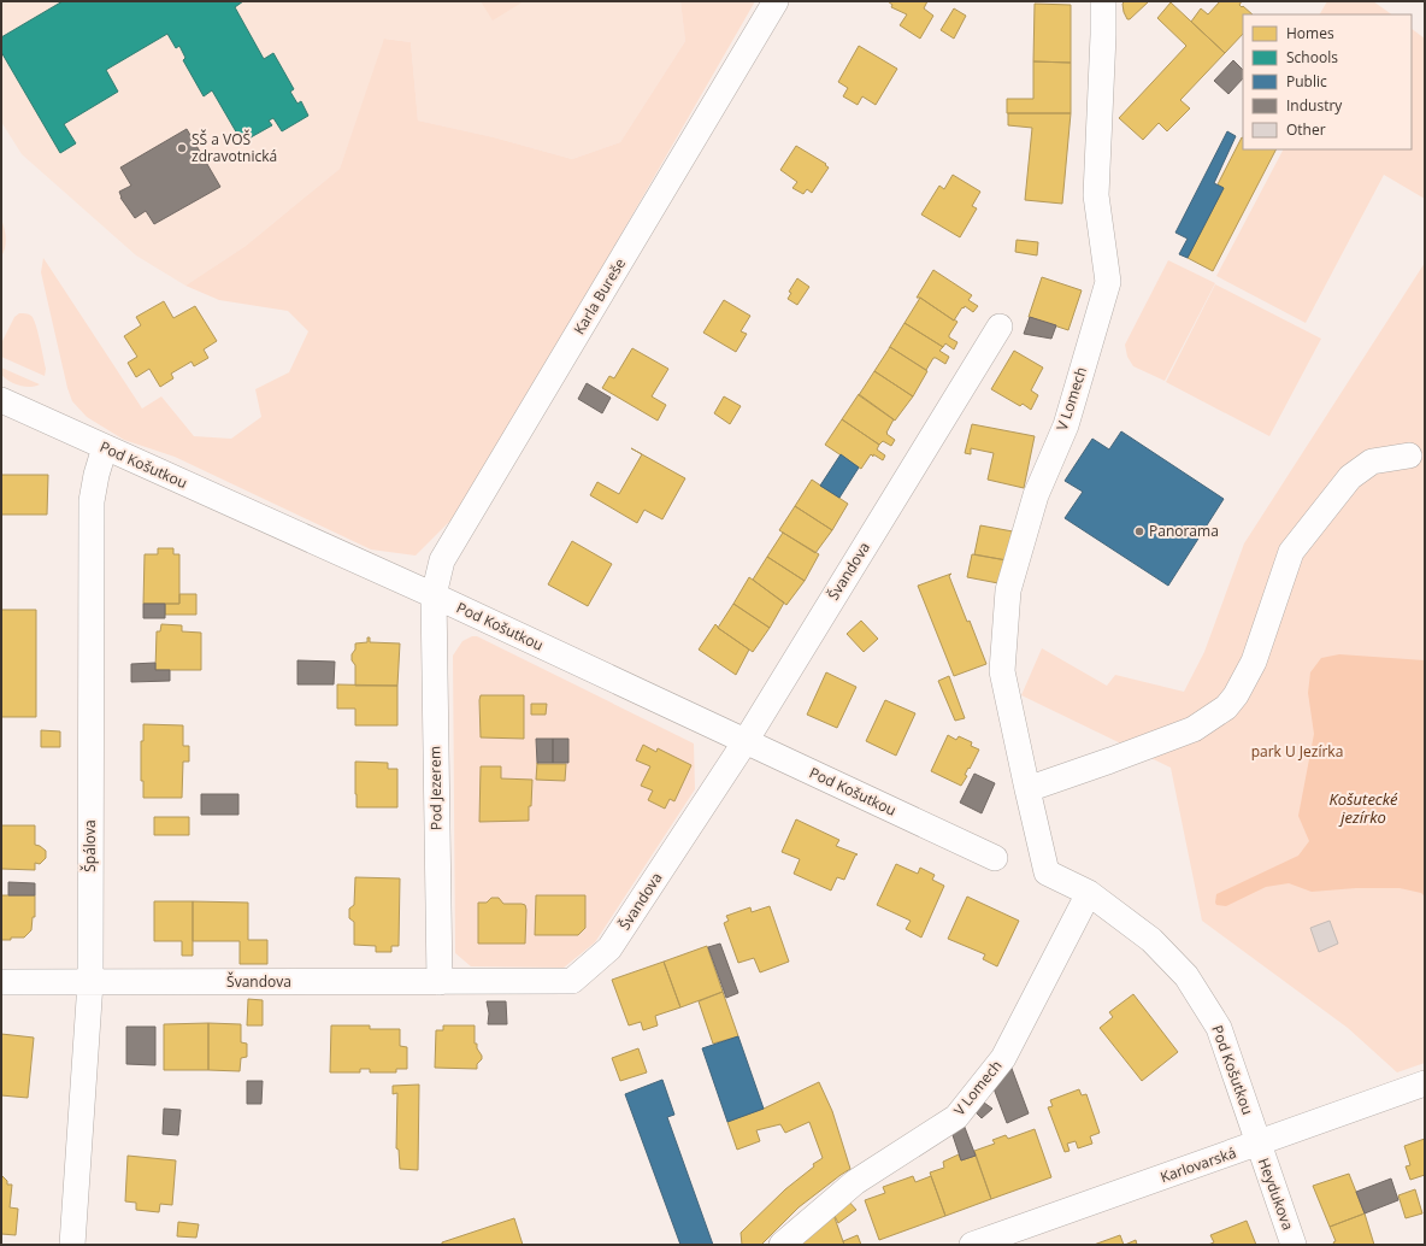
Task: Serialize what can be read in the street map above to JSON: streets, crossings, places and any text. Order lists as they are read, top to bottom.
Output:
{
  "streets": {
    "street": [
      "Karla Bureše",
      "V Lomech",
      "Pod Košutkou",
      "Švandova",
      "Pod Jezerem",
      "Špálova",
      "Karlovarská",
      "Heydukova"
    ]
  },
  "crossings": [
    ["Karla Bureše", "Pod Košutkou"],
    ["Karla Bureše", "Pod Jezerem"],
    ["V Lomech", "Pod Košutkou"],
    ["Pod Košutkou", "Švandova"],
    ["Pod Košutkou", "Pod Jezerem"],
    ["Pod Košutkou", "Špálova"],
    ["Pod Košutkou", "Karlovarská"],
    ["Pod Košutkou", "Heydukova"],
    ["Švandova", "Pod Jezerem"],
    ["Švandova", "Špálova"],
    ["Karlovarská", "Heydukova"]
  ],
  "water": ["Košutecké jezírko"],
  "parks": ["park U Jezírka"],
  "places": ["SŠ a VOŠ zdravotnická", "Panorama"],
  "legend": [
    "Homes",
    "Schools",
    "Public",
    "Industry",
    "Other"
  ]
}
